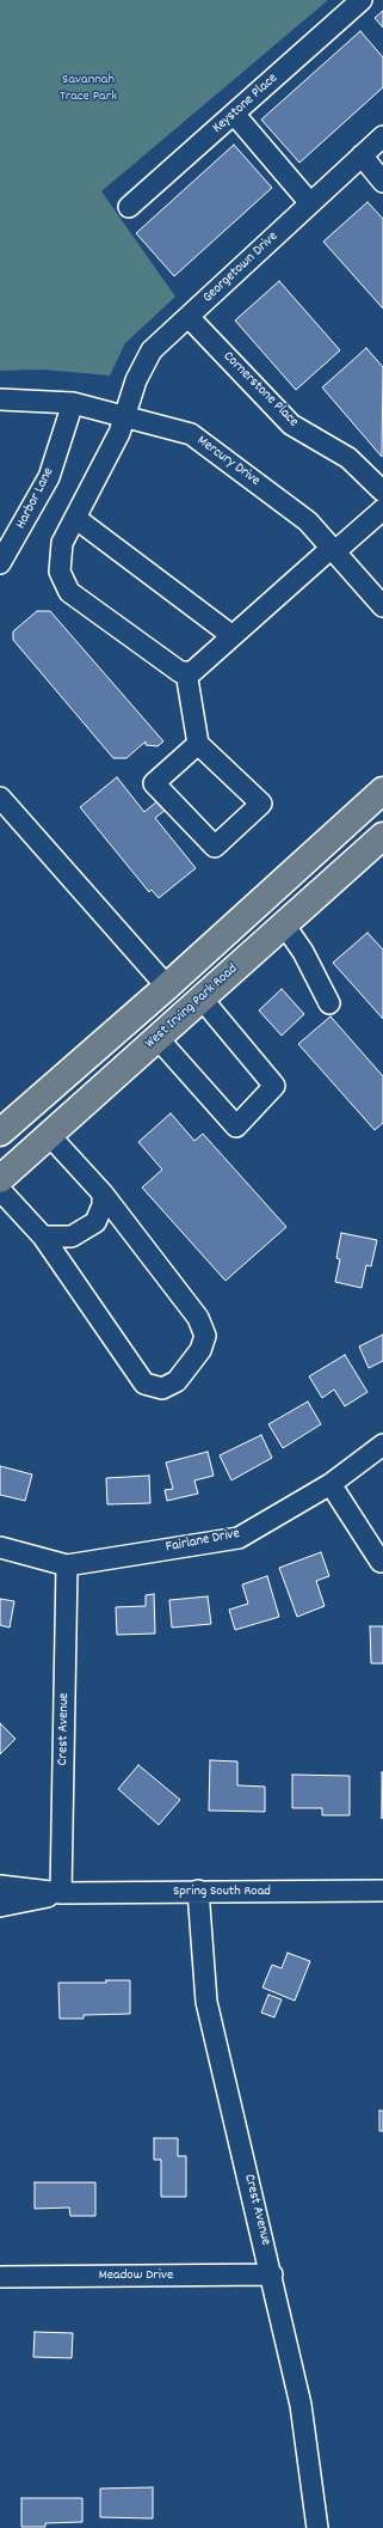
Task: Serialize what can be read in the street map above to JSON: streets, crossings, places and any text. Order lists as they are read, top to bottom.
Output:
{
  "streets": {
    "main road": ["West Irving Park Road"],
    "street": [
      "Keystone Place",
      "Georgetown Drive",
      "Cornerstone Place",
      "Mercury Drive",
      "Harbor Lane",
      "Fairlane Drive",
      "Crest Avenue",
      "Spring South Road",
      "Meadow Drive"
    ]
  },
  "crossings": [
    ["Georgetown Drive", "Cornerstone Place"],
    ["Georgetown Drive", "Mercury Drive"],
    ["Mercury Drive", "Harbor Lane"],
    ["Fairlane Drive", "Crest Avenue"],
    ["Crest Avenue", "Spring South Road"],
    ["Crest Avenue", "Meadow Drive"]
  ],
  "parks": ["Savannah Trace Park"]
}
